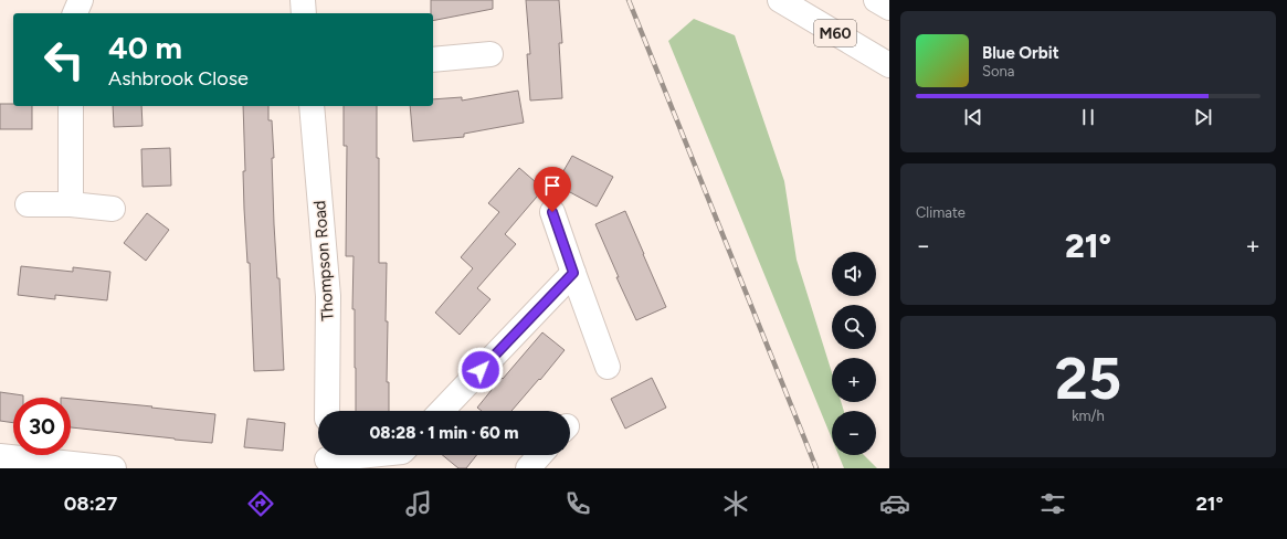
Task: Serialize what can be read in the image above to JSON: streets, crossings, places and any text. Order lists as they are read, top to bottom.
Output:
{
  "streets": {
    "main road": ["M60", "Thompson Road"]
  },
  "page": {
    "turn": ["40 m", "Ashbrook Close"],
    "song": ["Blue Orbit", "Sona"],
    "tile": [
      "Climate",
      ["25", "km/h"]
    ],
    "heat": ["−", "21°", "+"],
    "map_buttons": ["+", "−"],
    "limit": "30",
    "trip": "08:28 · 1 min · 60 m",
    "tabs": ["08:27", "21°"]
  }
}
